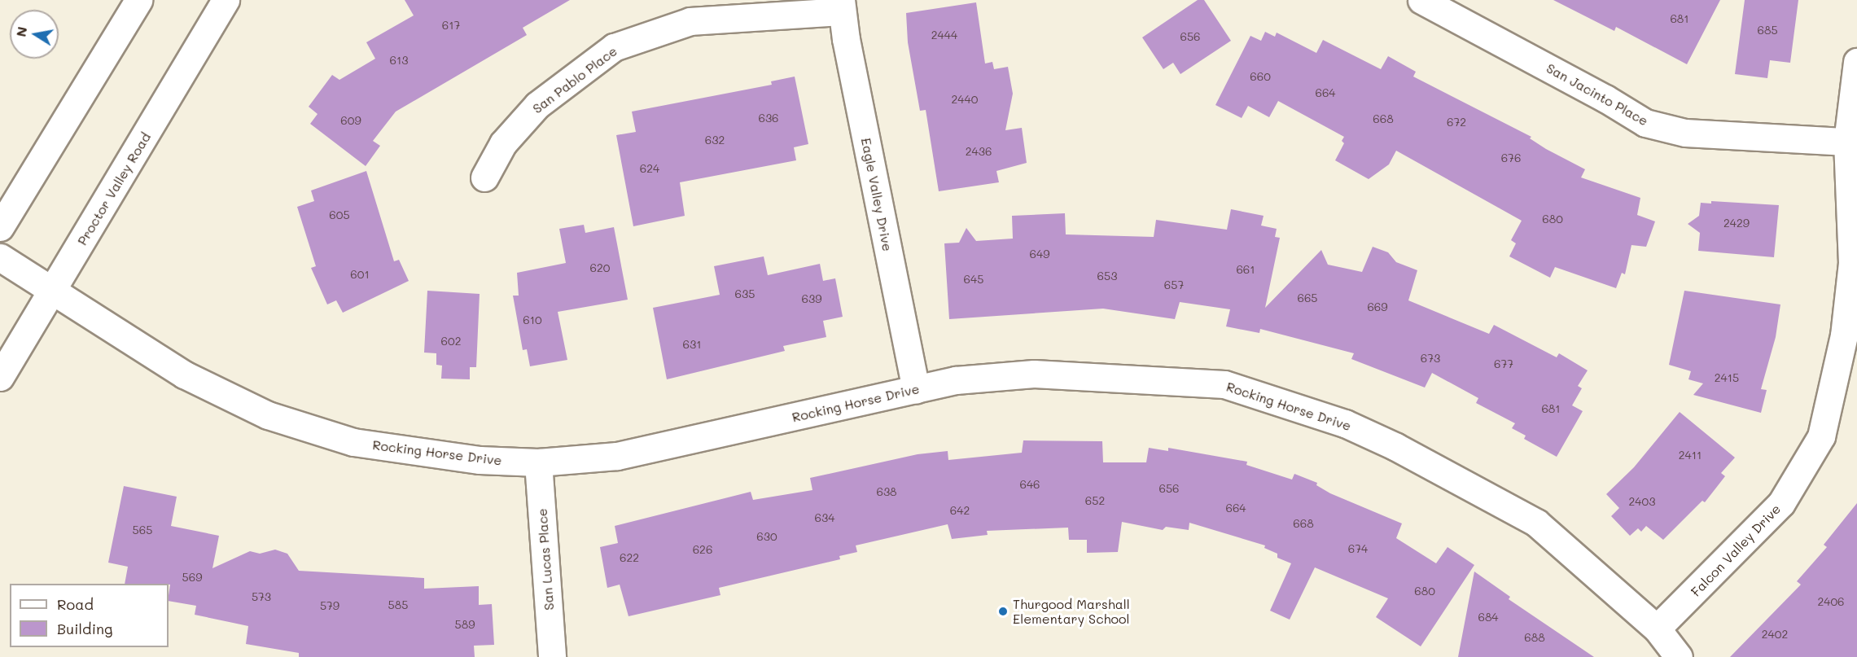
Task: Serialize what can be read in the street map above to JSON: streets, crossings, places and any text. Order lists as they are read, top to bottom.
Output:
{
  "streets": {
    "street": [
      "San Pablo Place",
      "San Jacinto Place",
      "Proctor Valley Road",
      "Eagle Valley Drive",
      "Rocking Horse Drive",
      "Falcon Valley Drive",
      "San Lucas Place"
    ]
  },
  "crossings": [
    ["San Pablo Place", "Eagle Valley Drive"],
    ["San Jacinto Place", "Falcon Valley Drive"],
    ["Proctor Valley Road", "Rocking Horse Drive"],
    ["Eagle Valley Drive", "Rocking Horse Drive"],
    ["Rocking Horse Drive", "Falcon Valley Drive"],
    ["Rocking Horse Drive", "San Lucas Place"]
  ],
  "places": ["Thurgood Marshall Elementary School"],
  "house_numbers": [
    "681",
    "617",
    "685",
    "2444",
    "656",
    "613",
    "660",
    "664",
    "2440",
    "636",
    "668",
    "609",
    "672",
    "632",
    "2436",
    "676",
    "624",
    "605",
    "680",
    "2429",
    "649",
    "620",
    "661",
    "601",
    "653",
    "645",
    "657",
    "635",
    "665",
    "639",
    "669",
    "610",
    "602",
    "631",
    "673",
    "677",
    "2415",
    "681",
    "2411",
    "646",
    "656",
    "638",
    "652",
    "2403",
    "664",
    "642",
    "634",
    "668",
    "565",
    "630",
    "674",
    "626",
    "622",
    "569",
    "680",
    "573",
    "2406",
    "585",
    "579",
    "684",
    "589",
    "2402",
    "688"
  ],
  "legend": ["Road", "Building"],
  "north": "left"
}
